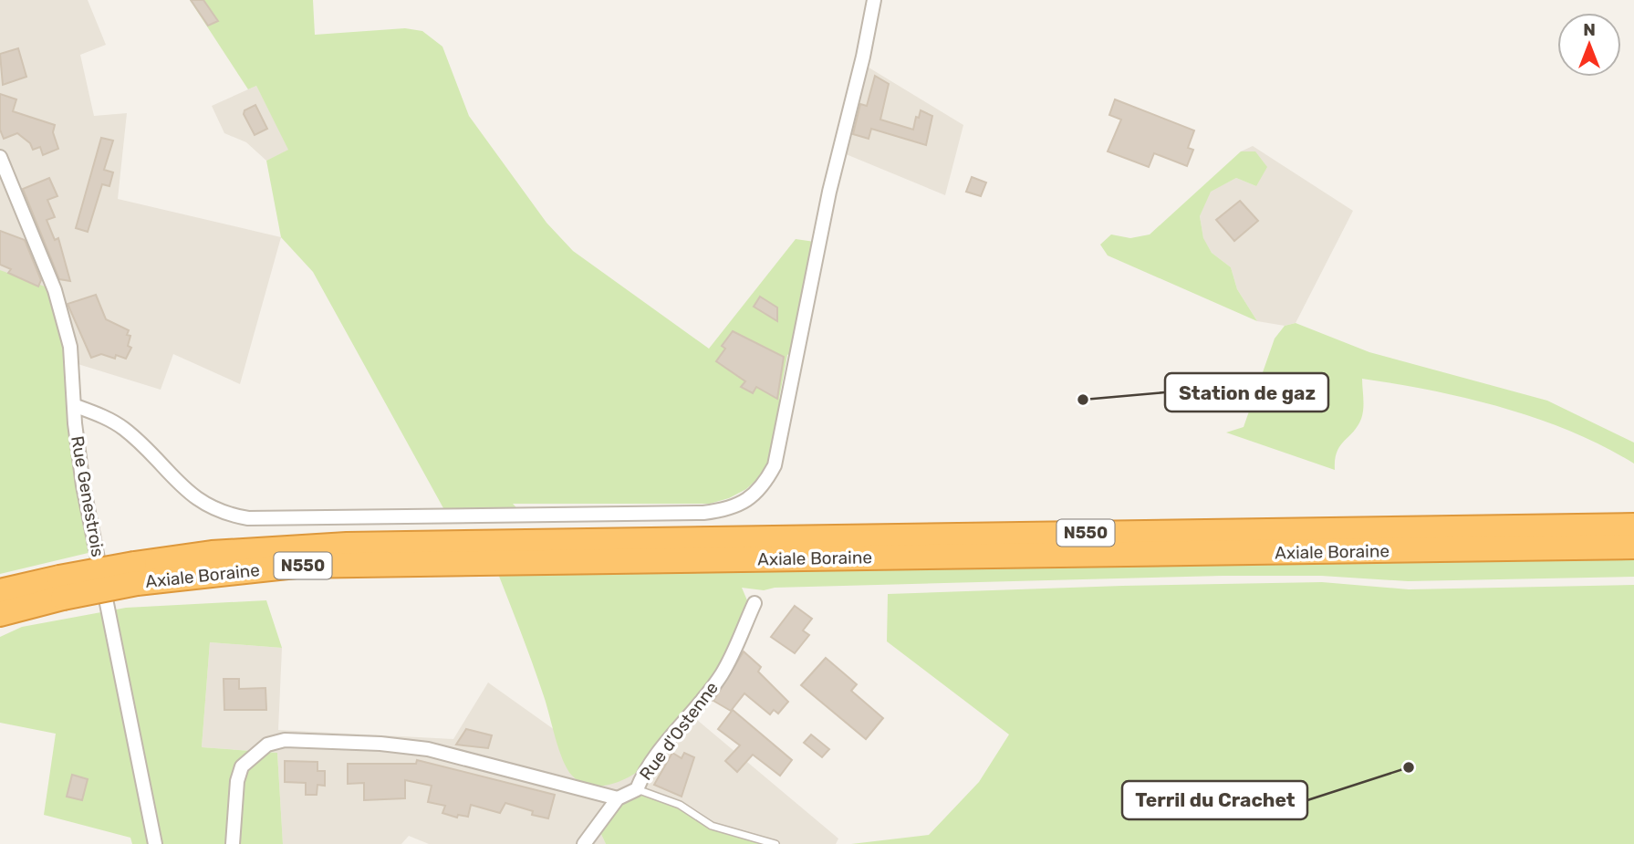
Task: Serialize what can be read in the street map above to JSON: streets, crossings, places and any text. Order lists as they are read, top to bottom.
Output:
{
  "streets": {
    "highway": ["N550", "Axiale Boraine"],
    "street": ["Rue Genestrois", "Rue d'Ostenne"]
  },
  "places": ["Station de gaz", "Terril du Crachet"],
  "north": "top"
}
